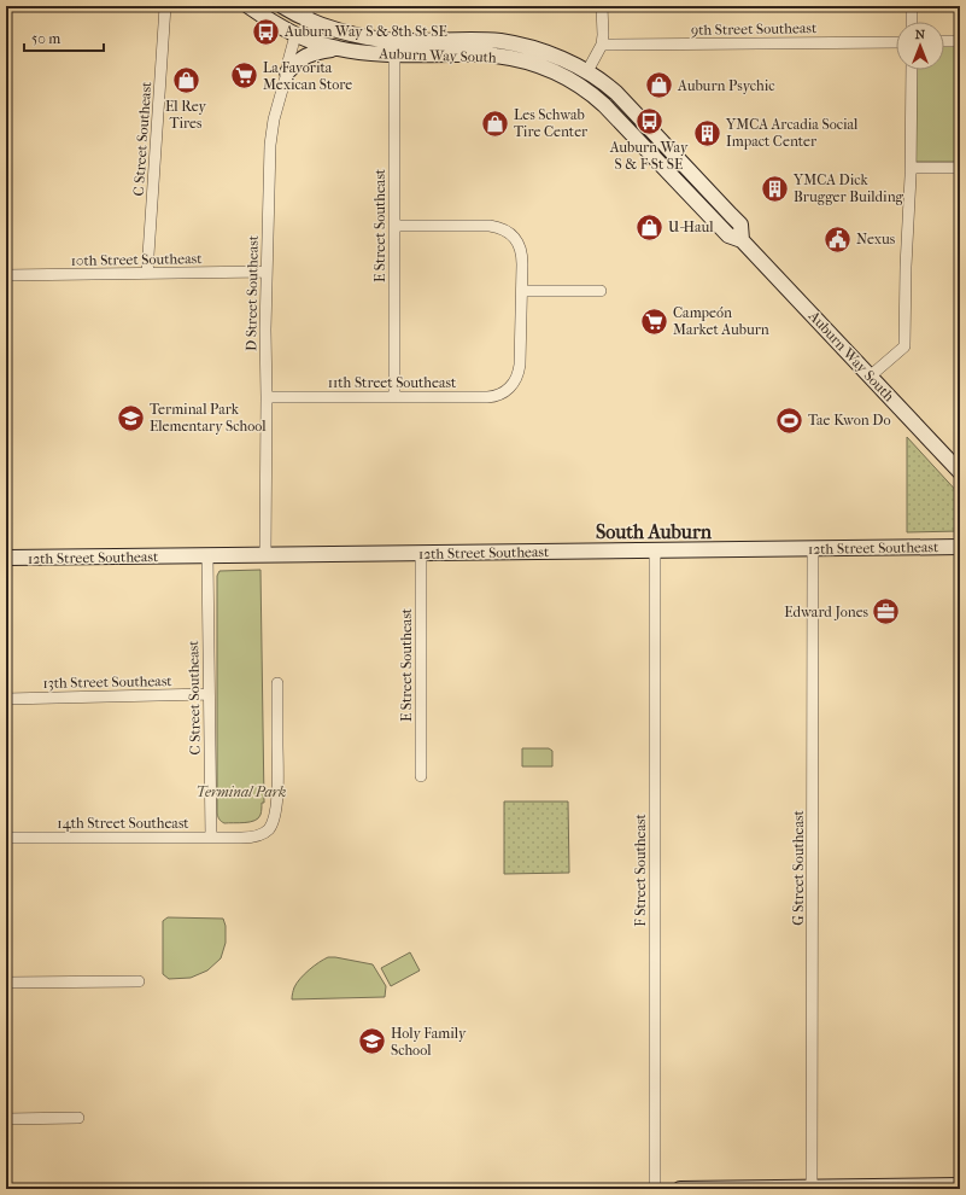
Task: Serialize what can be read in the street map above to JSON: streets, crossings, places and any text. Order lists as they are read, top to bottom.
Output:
{
  "streets": {
    "main road": ["Auburn Way South", "12th Street Southeast"],
    "street": [
      "9th Street Southeast",
      "C Street Southeast",
      "E Street Southeast",
      "10th Street Southeast",
      "D Street Southeast",
      "11th Street Southeast",
      "13th Street Southeast",
      "14th Street Southeast",
      "G Street Southeast",
      "F Street Southeast"
    ]
  },
  "crossings": [
    ["Auburn Way South", "E Street Southeast"],
    ["Auburn Way South", "D Street Southeast"],
    ["C Street Southeast", "10th Street Southeast"],
    ["C Street Southeast", "12th Street Southeast"],
    ["C Street Southeast", "13th Street Southeast"],
    ["C Street Southeast", "14th Street Southeast"],
    ["E Street Southeast", "11th Street Southeast"],
    ["E Street Southeast", "12th Street Southeast"],
    ["10th Street Southeast", "D Street Southeast"],
    ["D Street Southeast", "11th Street Southeast"],
    ["D Street Southeast", "12th Street Southeast"],
    ["12th Street Southeast", "G Street Southeast"],
    ["12th Street Southeast", "F Street Southeast"]
  ],
  "districts": ["South Auburn"],
  "parks": ["Terminal Park"],
  "places": {
    "bus stop": ["Auburn Way S & 8th St SE", "Auburn Way S & F St SE"],
    "supermarket": ["La Favorita Mexican Store", "Campeón Market Auburn"],
    "shop": [
      "El Rey Tires",
      "Auburn Psychic",
      "Les Schwab Tire Center",
      "U-Haul"
    ],
    "building": ["YMCA Arcadia Social Impact Center", "YMCA Dick Brugger Building"],
    "public building": ["Nexus"],
    "school or university": ["Terminal Park Elementary School", "Holy Family School"],
    "sports": ["Tae Kwon Do"],
    "office": ["Edward Jones"]
  },
  "scale_bar": "50 m",
  "north": "top"
}
